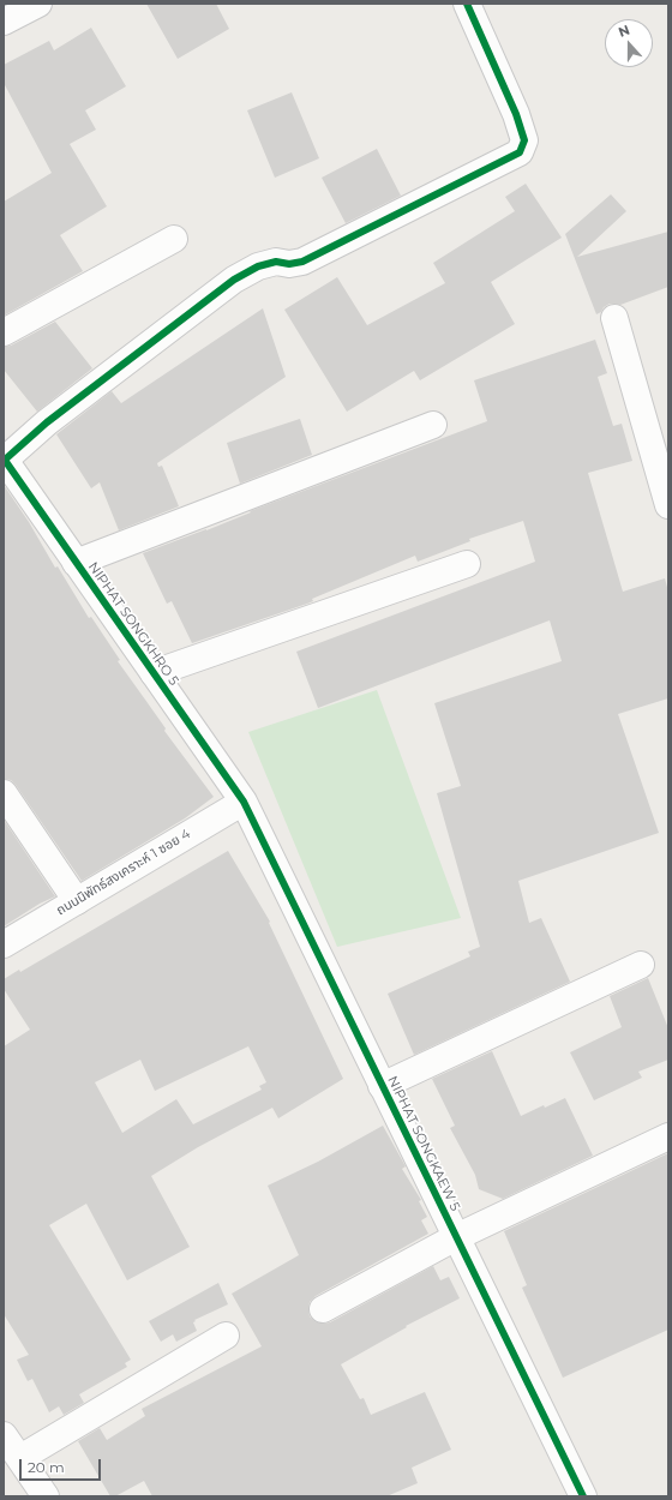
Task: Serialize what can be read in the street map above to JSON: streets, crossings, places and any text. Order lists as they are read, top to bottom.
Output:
{
  "streets": {
    "street": ["NIPHAT SONGKHRO 5", "ถนนนิพัทธ์สงเคราะห์ 1 ซอย 4", "NIPHAT SONGKAEW 5"]
  },
  "crossings": [
    ["NIPHAT SONGKHRO 5", "ถนนนิพัทธ์สงเคราะห์ 1 ซอย 4"],
    ["NIPHAT SONGKHRO 5", "NIPHAT SONGKAEW 5"],
    ["ถนนนิพัทธ์สงเคราะห์ 1 ซอย 4", "NIPHAT SONGKAEW 5"]
  ],
  "scale_bar": "20 m",
  "north": "top"
}
